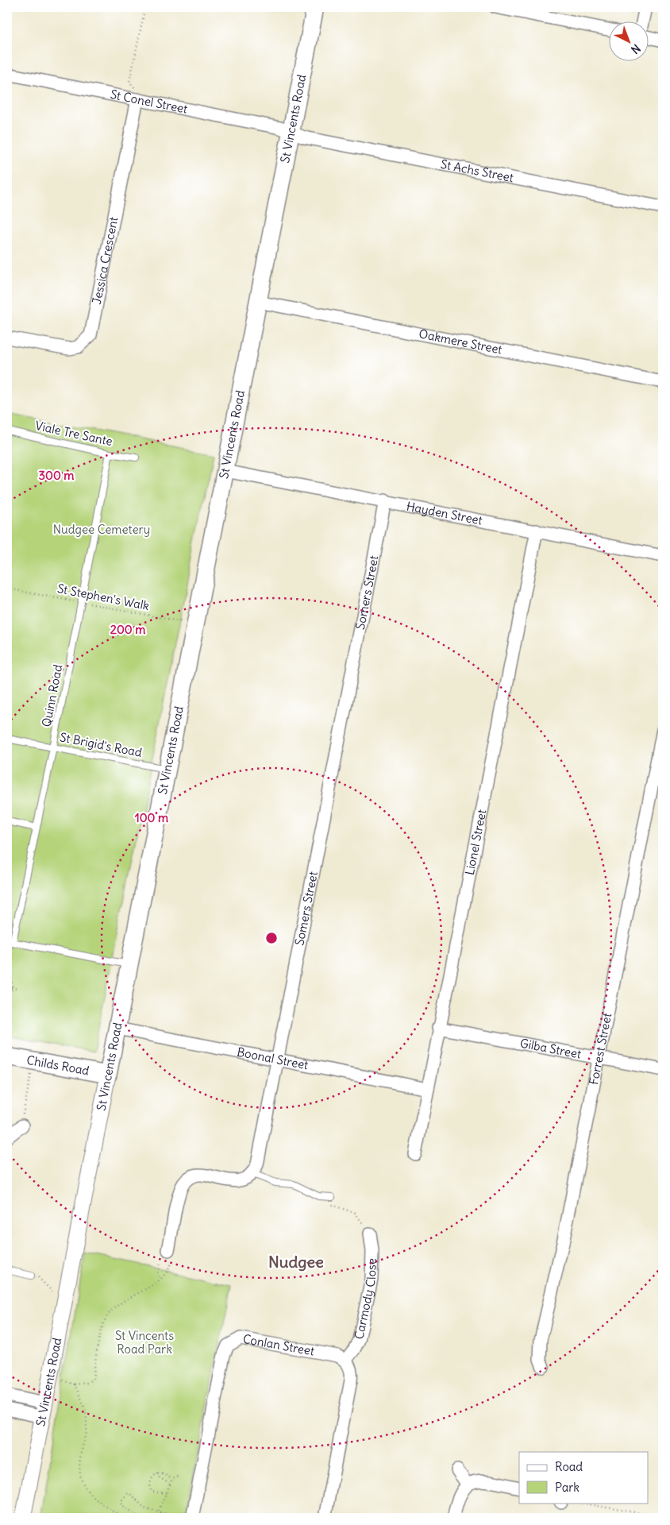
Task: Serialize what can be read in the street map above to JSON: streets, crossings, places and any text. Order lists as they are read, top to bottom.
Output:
{
  "streets": {
    "main road": ["St Vincents Road", "Childs Road"],
    "street": [
      "St Conel Street",
      "St Achs Street",
      "Jessica Crescent",
      "Oakmere Street",
      "Hayden Street",
      "Somers Street",
      "Lionel Street",
      "Gilba Street",
      "Forrest Street",
      "Boonal Street",
      "Carmody Close",
      "Conlan Street"
    ],
    "lane": ["Viale Tre Sante", "Quinn Road", "St Brigid's Road"],
    "path": ["St Stephen's Walk"]
  },
  "crossings": [
    ["St Conel Street", "St Vincents Road"],
    ["St Conel Street", "St Achs Street"],
    ["St Conel Street", "Jessica Crescent"],
    ["St Vincents Road", "St Achs Street"],
    ["St Vincents Road", "Oakmere Street"],
    ["St Vincents Road", "Hayden Street"],
    ["St Vincents Road", "St Stephen's Walk"],
    ["St Vincents Road", "St Brigid's Road"],
    ["St Vincents Road", "Boonal Street"],
    ["St Vincents Road", "Childs Road"],
    ["Viale Tre Sante", "Quinn Road"],
    ["Hayden Street", "Somers Street"],
    ["Hayden Street", "Lionel Street"],
    ["Somers Street", "Boonal Street"],
    ["St Stephen's Walk", "Quinn Road"],
    ["Quinn Road", "St Brigid's Road"],
    ["Lionel Street", "Gilba Street"],
    ["Lionel Street", "Boonal Street"],
    ["Gilba Street", "Forrest Street"],
    ["Carmody Close", "Conlan Street"]
  ],
  "districts": ["Nudgee"],
  "parks": ["Nudgee Cemetery", "St Vincents Road Park"],
  "legend": ["Road", "Park"],
  "north": "bottom right",
  "rings": ["300 m", "200 m", "100 m"]
}
